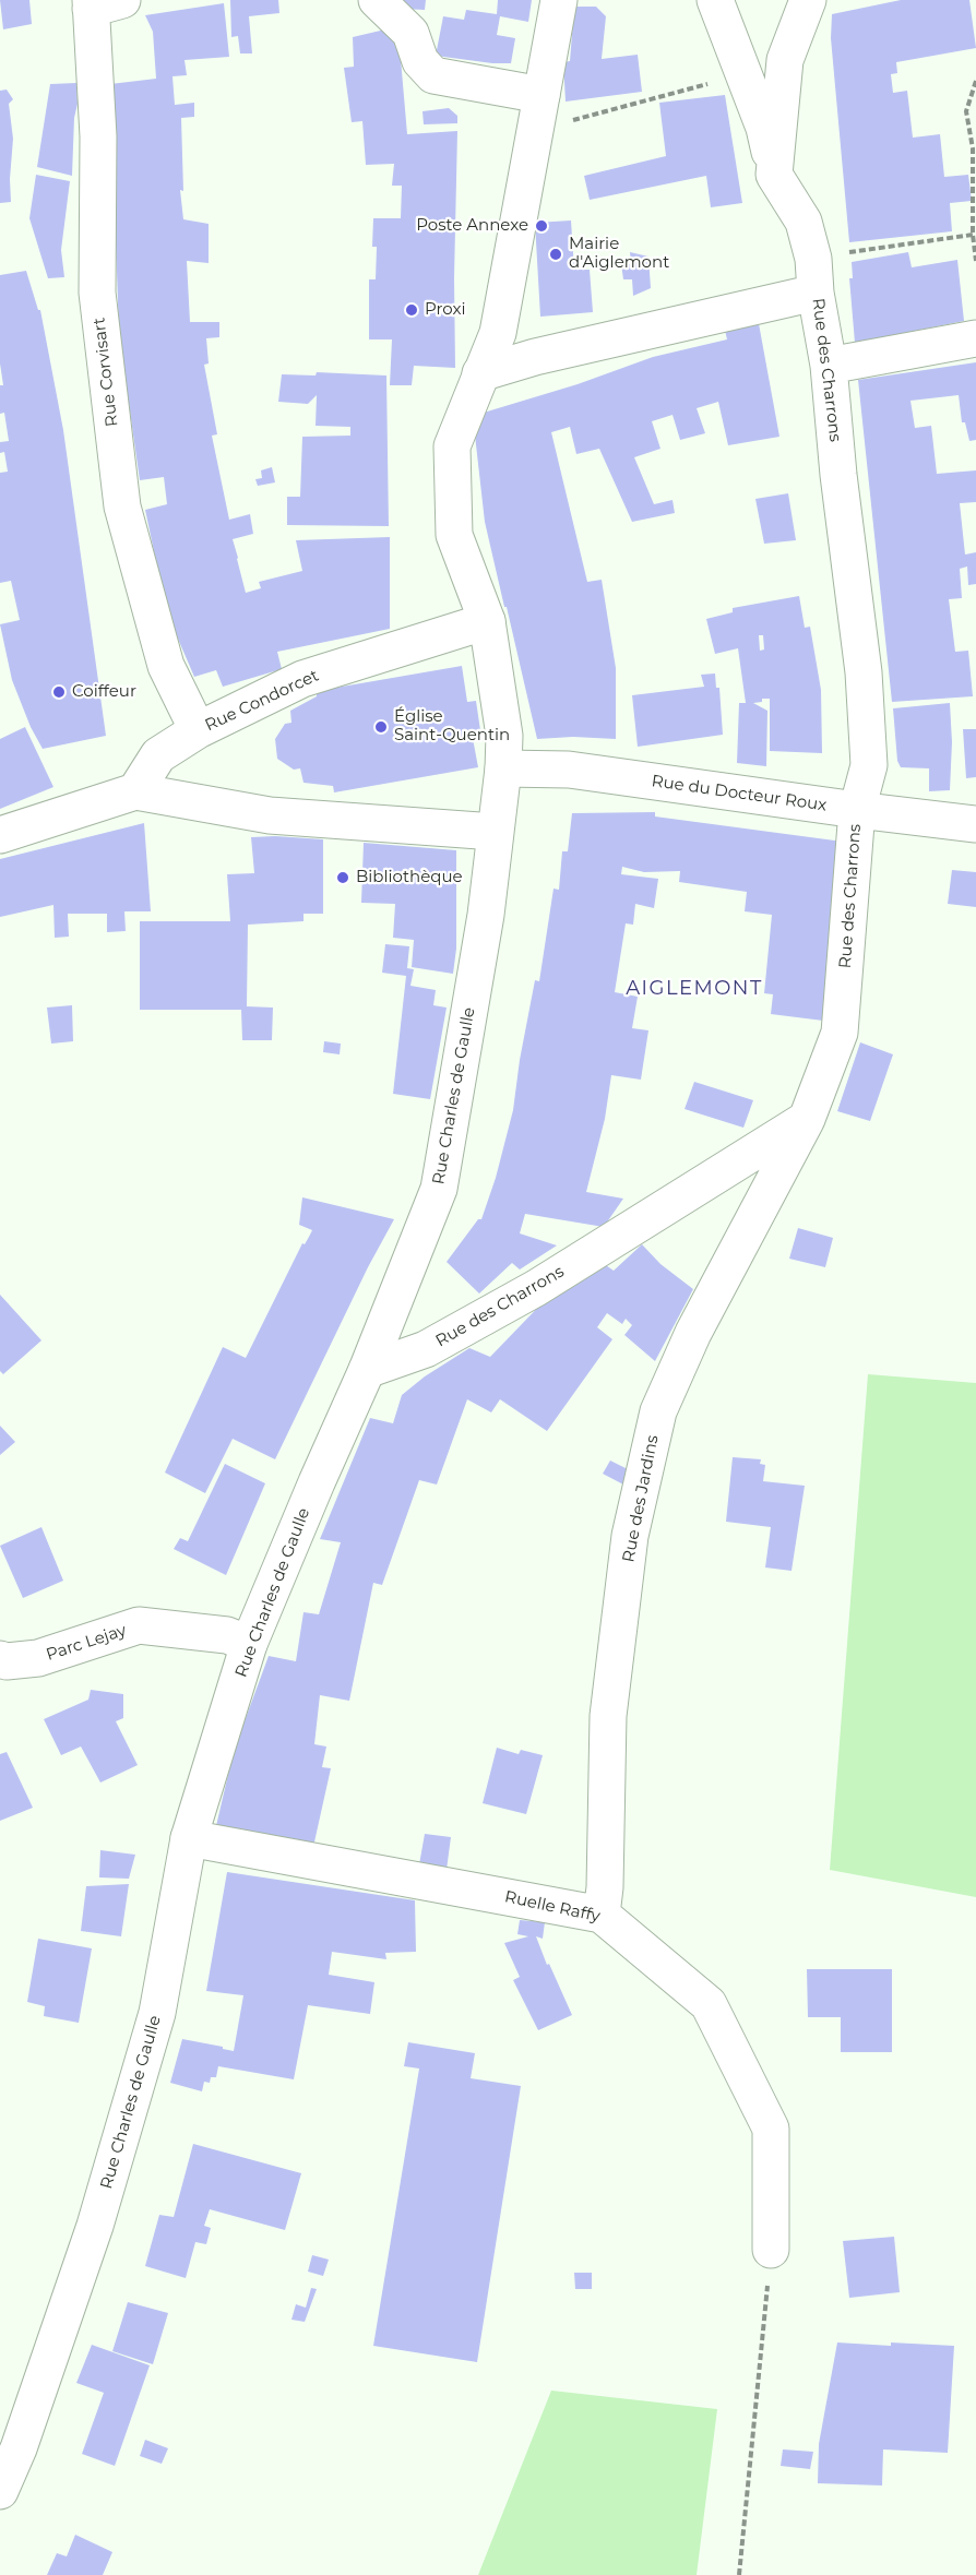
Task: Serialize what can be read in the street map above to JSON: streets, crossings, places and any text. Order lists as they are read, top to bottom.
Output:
{
  "streets": {
    "street": [
      "Rue des Charrons",
      "Rue Corvisart",
      "Rue Condorcet",
      "Rue du Docteur Roux",
      "Rue Charles de Gaulle",
      "Rue des Jardins",
      "Parc Lejay",
      "Ruelle Raffy"
    ]
  },
  "crossings": [
    ["Rue des Charrons", "Rue du Docteur Roux"],
    ["Rue des Charrons", "Rue Charles de Gaulle"],
    ["Rue des Charrons", "Rue des Jardins"],
    ["Rue Corvisart", "Rue Condorcet"],
    ["Rue Condorcet", "Rue Charles de Gaulle"],
    ["Rue du Docteur Roux", "Rue Charles de Gaulle"],
    ["Rue Charles de Gaulle", "Parc Lejay"],
    ["Rue Charles de Gaulle", "Ruelle Raffy"],
    ["Rue des Jardins", "Ruelle Raffy"]
  ],
  "districts": ["AIGLEMONT"],
  "places": [
    "Poste Annexe",
    "Mairie d'Aiglemont",
    "Proxi",
    "Coiffeur",
    "Église Saint-Quentin",
    "Bibliothèque"
  ]
}
